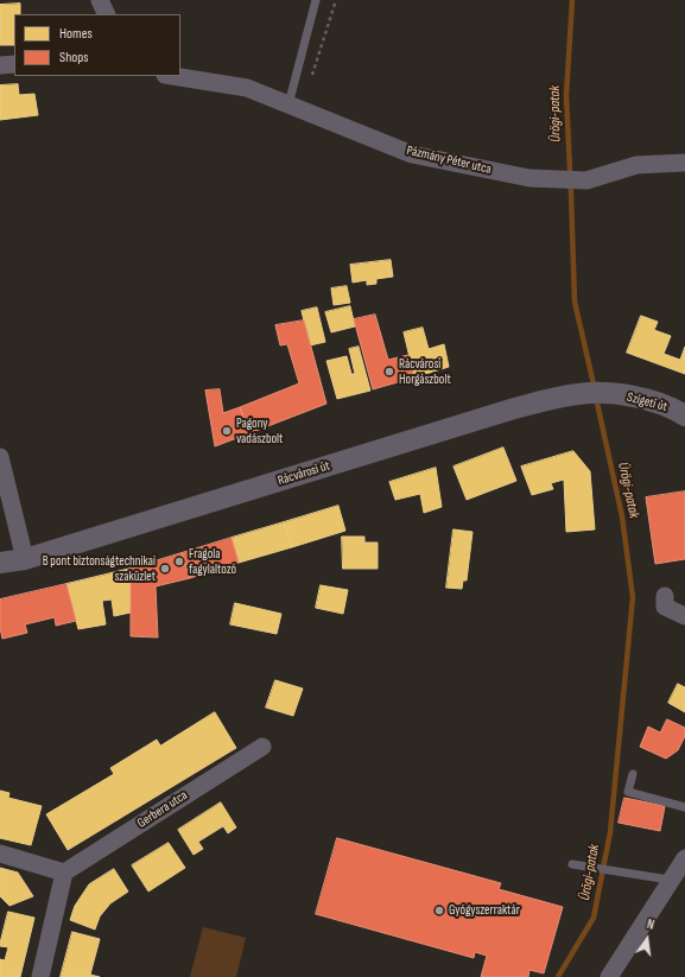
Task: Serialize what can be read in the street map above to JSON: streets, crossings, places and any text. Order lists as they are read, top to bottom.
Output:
{
  "streets": {
    "street": [
      "Pázmány Péter utca",
      "Szigeti út",
      "Rácvárosi út",
      "Gerbera utca"
    ]
  },
  "crossings": [
    ["Szigeti út", "Rácvárosi út"]
  ],
  "water": ["Ürögi-patak"],
  "places": [
    "Rácvárosi Horgászbolt",
    "Pagony vadászbolt",
    "Fragola fagylaltozó",
    "B pont biztonságtechnikai szaküzlet",
    "Gyógyszerraktár"
  ],
  "legend": ["Homes", "Shops"],
  "north": "top"
}
